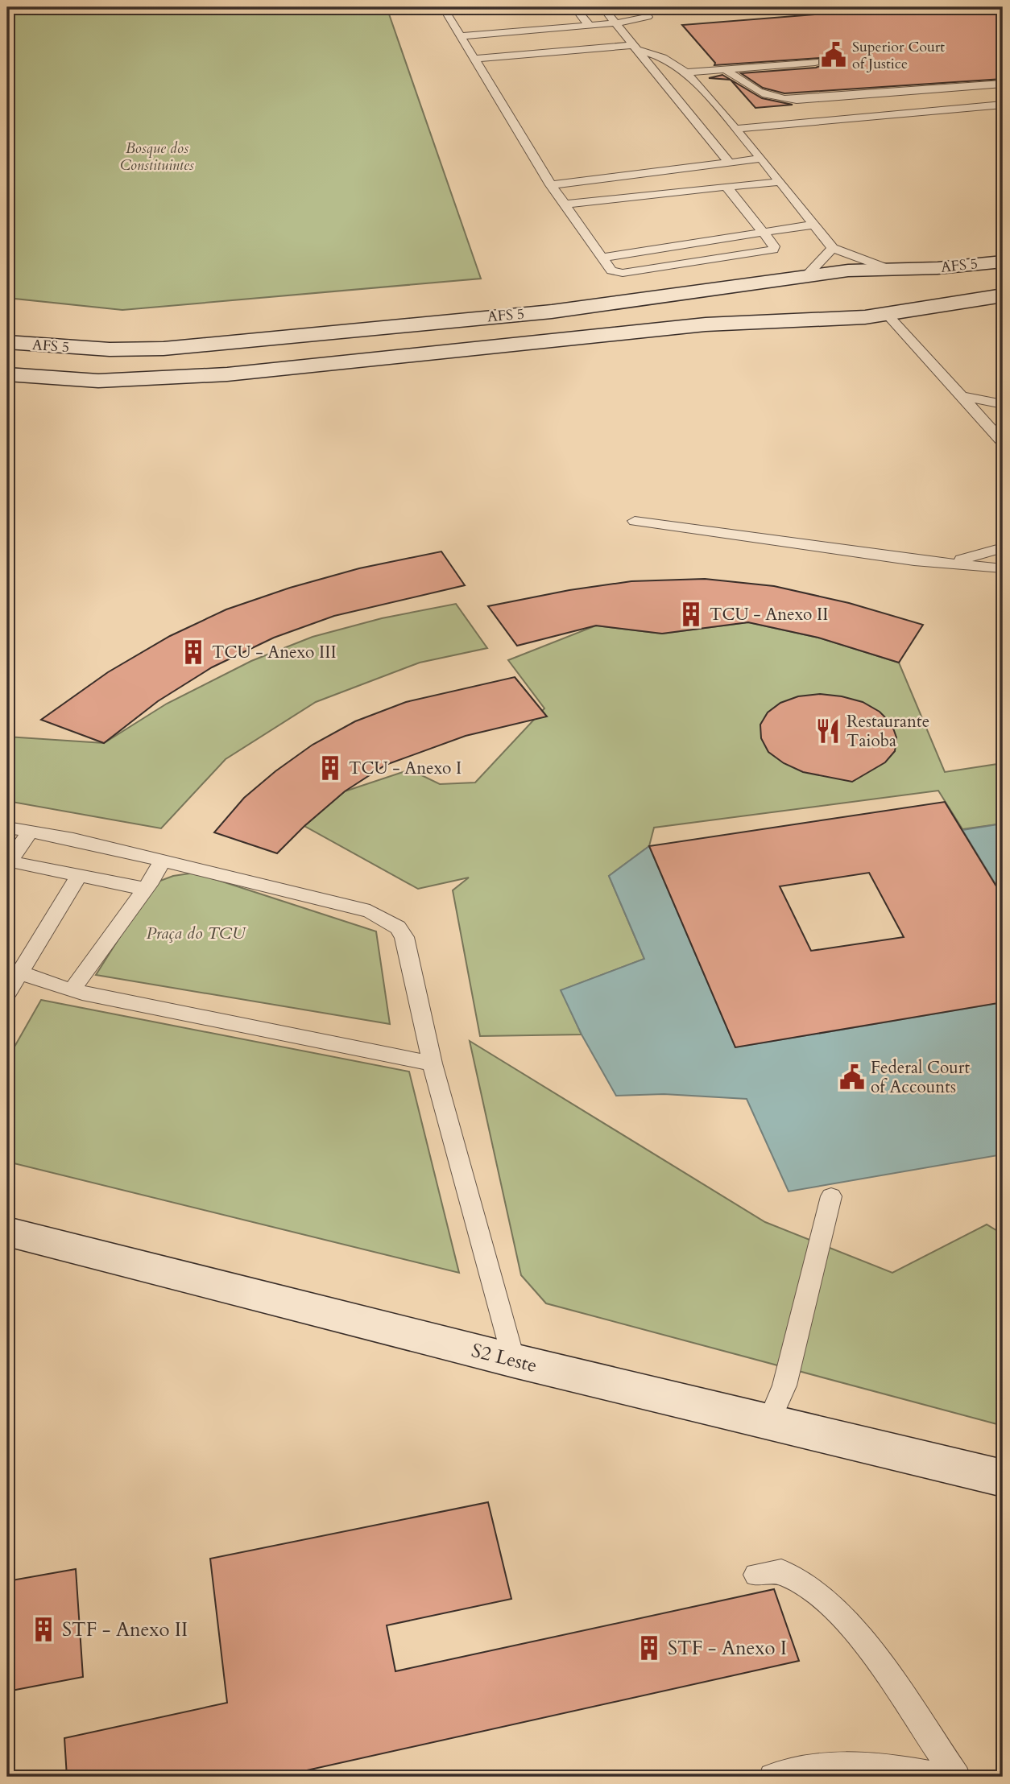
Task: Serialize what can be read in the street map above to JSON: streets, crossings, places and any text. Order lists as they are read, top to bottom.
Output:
{
  "streets": {
    "main road": ["AFS 5", "S2 Leste"]
  },
  "parks": ["Bosque dos Constituintes", "Praça do TCU"],
  "places": {
    "public building": ["Superior Court of Justice", "Federal Court of Accounts"],
    "building": [
      "TCU - Anexo II",
      "TCU - Anexo III",
      "TCU - Anexo I",
      "STF - Anexo II",
      "STF - Anexo I"
    ],
    "restaurant": ["Restaurante Taioba"]
  }
}
